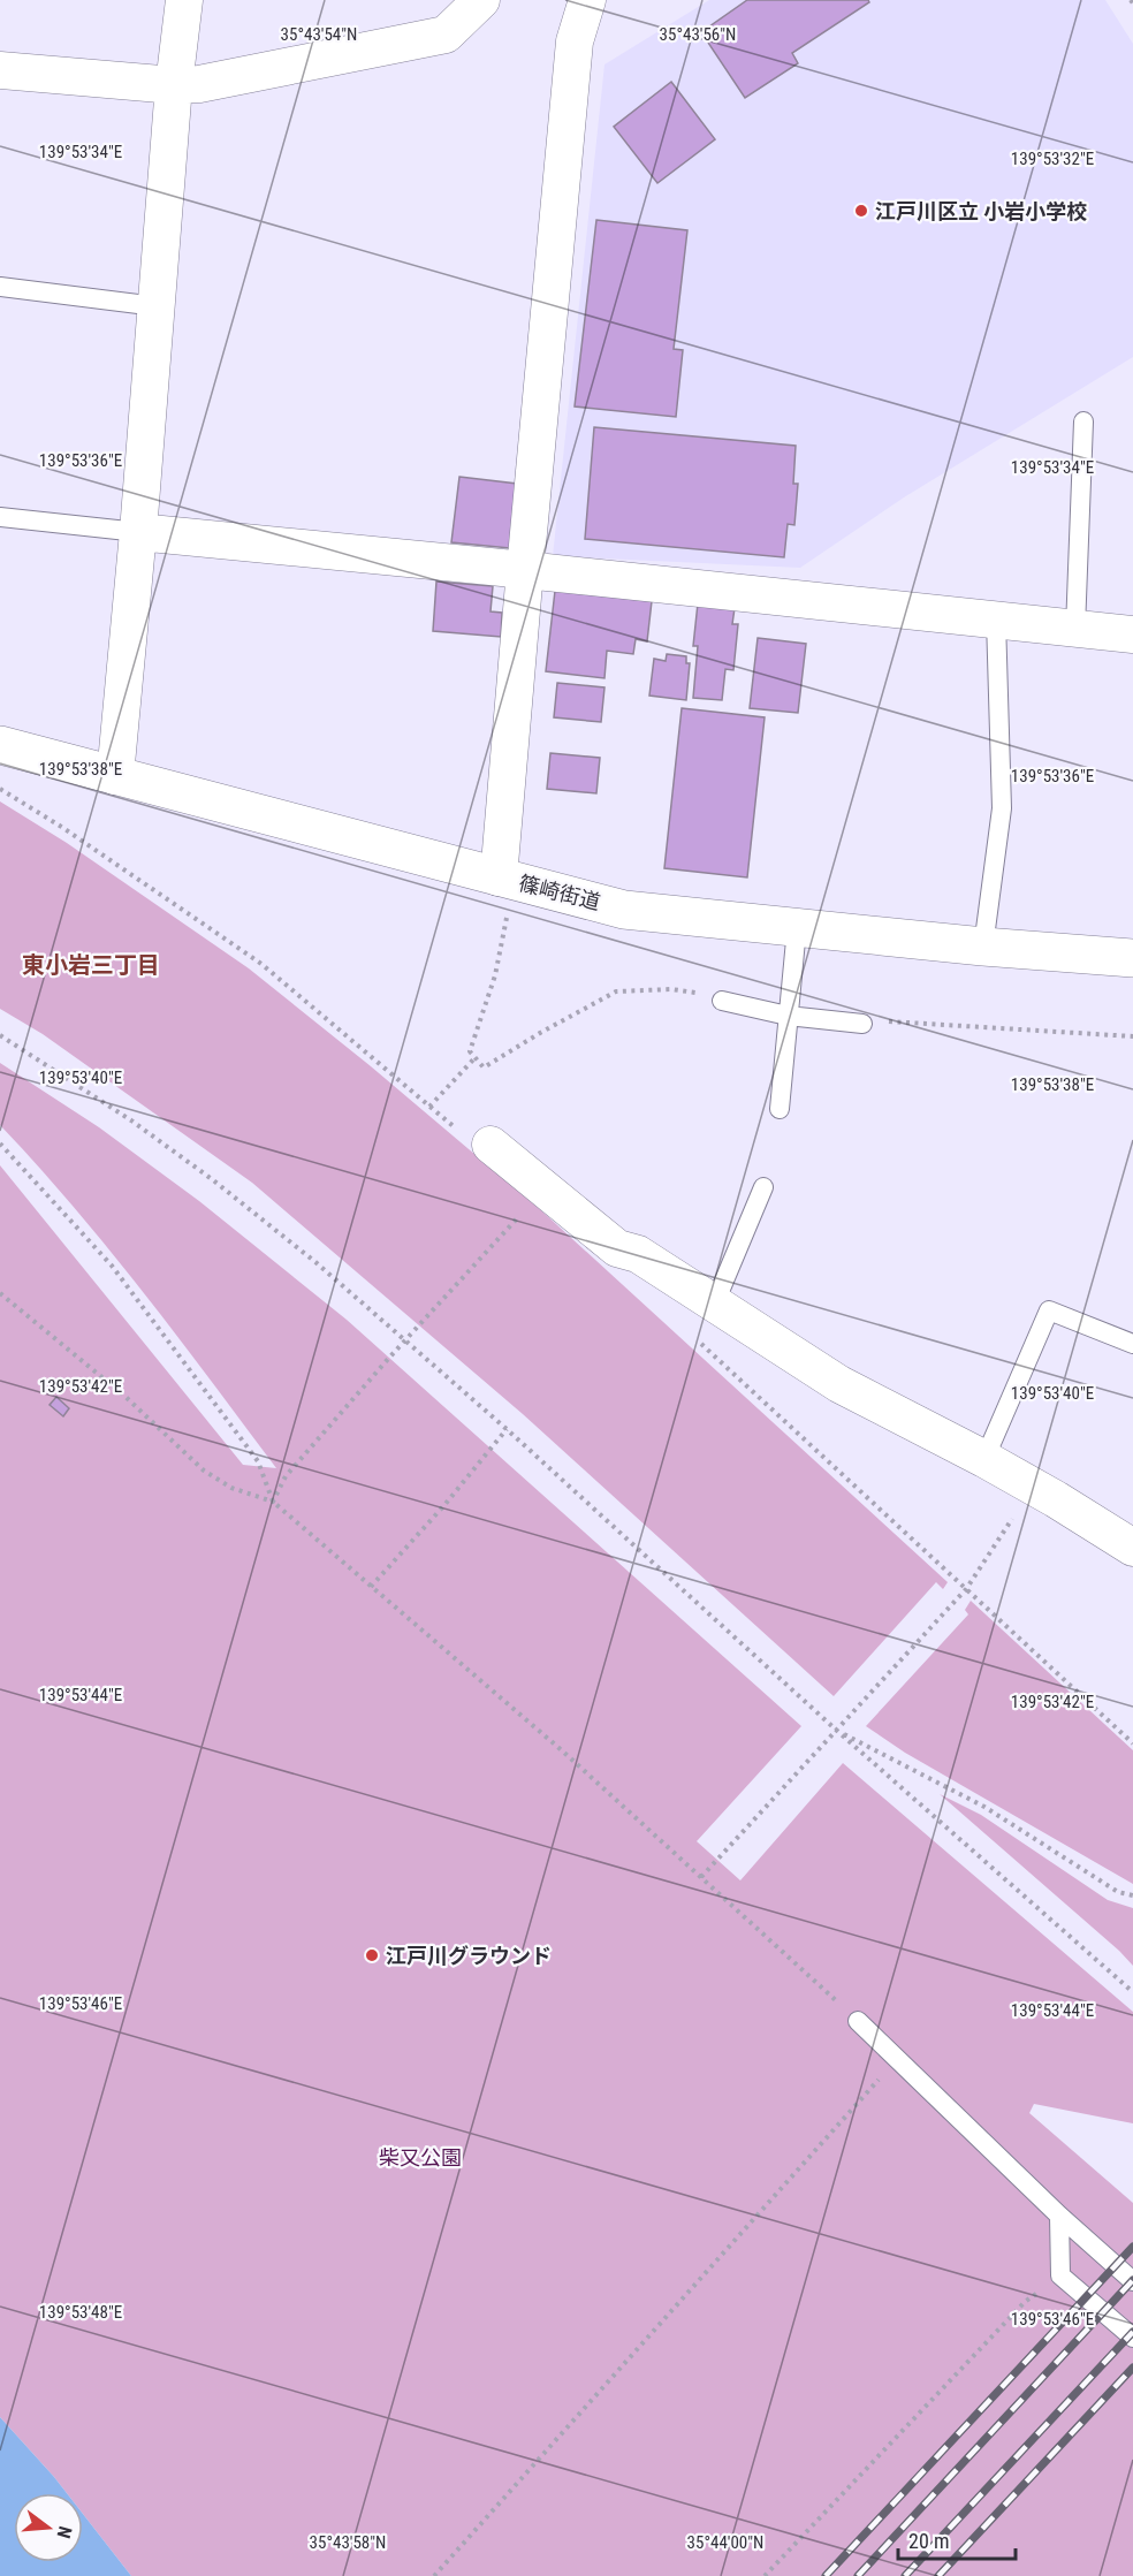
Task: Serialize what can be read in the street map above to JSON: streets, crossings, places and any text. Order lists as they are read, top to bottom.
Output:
{
  "streets": {
    "main road": ["篠崎街道"]
  },
  "districts": ["東小岩三丁目"],
  "parks": ["柴又公園"],
  "places": ["江戸川区立 小岩小学校", "江戸川グラウンド"],
  "scale_bar": "20 m",
  "north": "right",
  "coordinates": [
    "35°43'54\"N",
    "35°43'56\"N",
    "139°53'34\"E",
    "139°53'32\"E",
    "139°53'36\"E",
    "139°53'38\"E",
    "139°53'40\"E",
    "139°53'42\"E",
    "139°53'44\"E",
    "139°53'46\"E",
    "139°53'48\"E",
    "35°43'58\"N",
    "35°44'00\"N"
  ]
}
